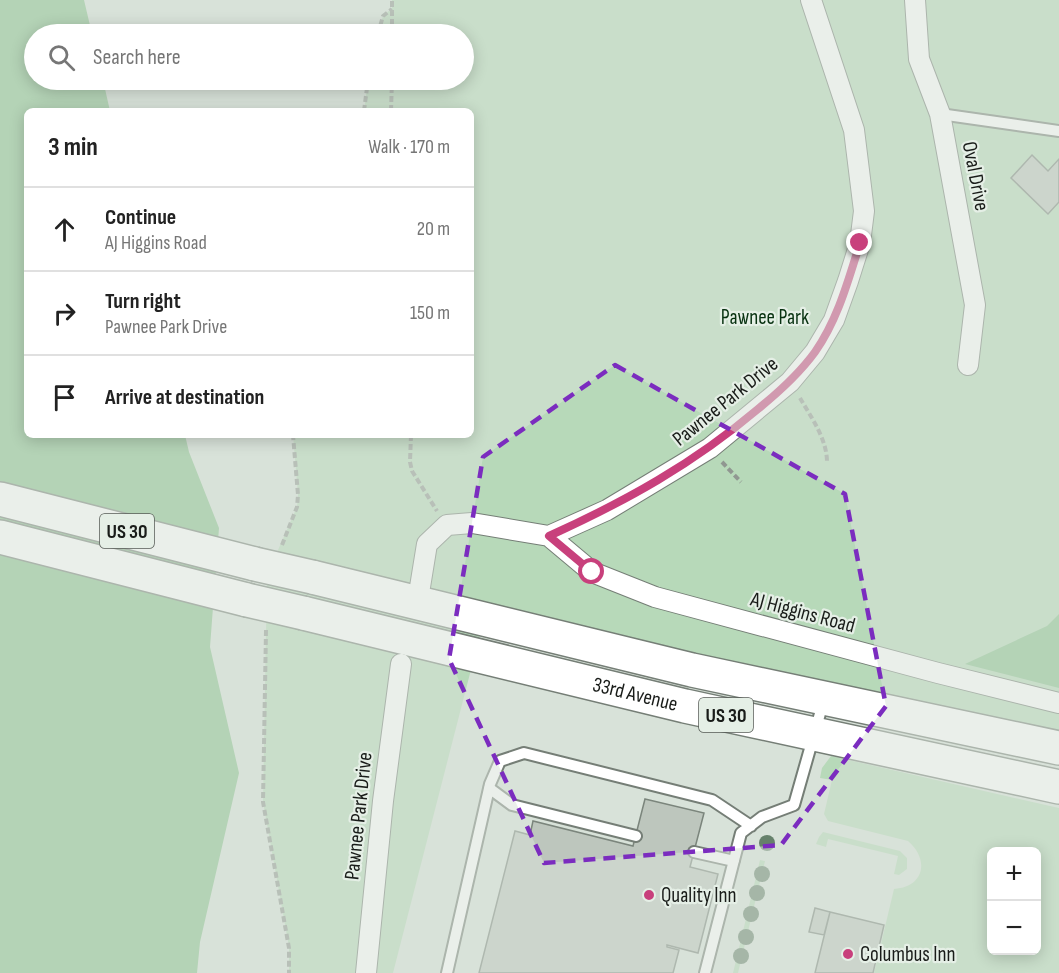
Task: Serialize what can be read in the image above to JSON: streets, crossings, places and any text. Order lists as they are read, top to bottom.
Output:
{
  "streets": {
    "highway": ["US 30", "33rd Avenue"],
    "street": ["Oval Drive", "Pawnee Park Drive", "AJ Higgins Road"]
  },
  "crossings": [
    ["Pawnee Park Drive", "AJ Higgins Road"],
    ["US 30", "33rd Avenue"]
  ],
  "parks": ["Pawnee Park"],
  "places": ["Quality Inn", "Columbus Inn"],
  "page": {
    "search": "Search here",
    "heading": ["3 min", "Walk · 170 m"],
    "list": [
      ["Continue", "AJ Higgins Road", "20 m"],
      ["Turn right", "Pawnee Park Drive", "150 m"],
      "Arrive at destination"
    ],
    "map_buttons": ["+", "−"]
  }
}
